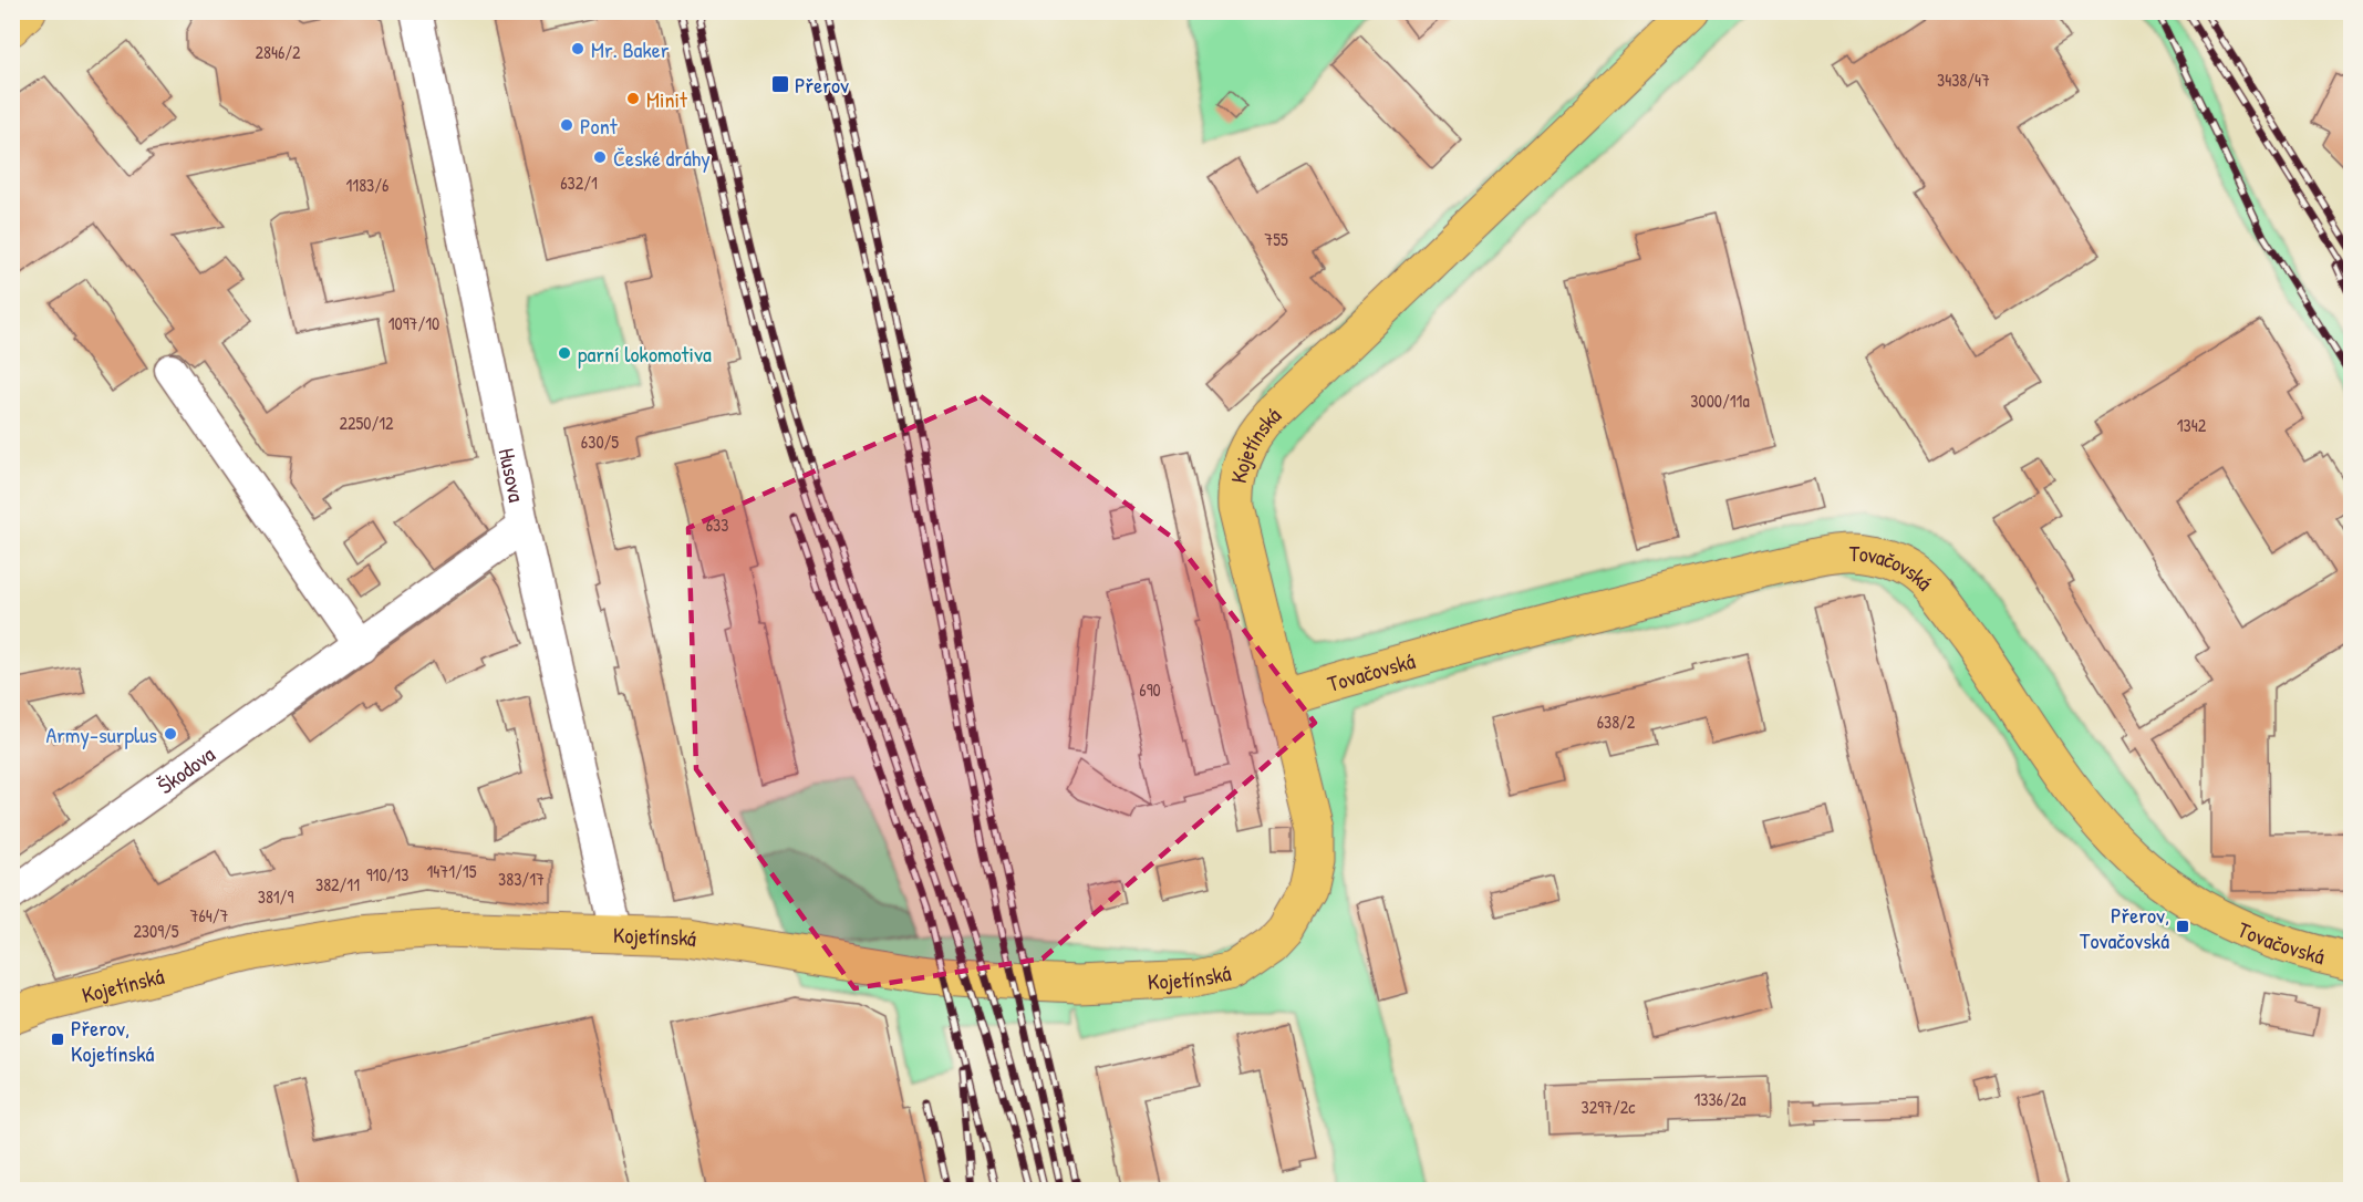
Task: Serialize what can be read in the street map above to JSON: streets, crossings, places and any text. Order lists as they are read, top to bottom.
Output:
{
  "streets": {
    "main road": ["Kojetínská", "Tovačovská"],
    "street": ["Husova", "Škodova"]
  },
  "crossings": [
    ["Kojetínská", "Husova"],
    ["Kojetínská", "Tovačovská"],
    ["Husova", "Škodova"]
  ],
  "places": {
    "other": [
      "Mr. Baker",
      "Minit",
      "Pont",
      "České dráhy",
      "parní lokomotiva",
      "Army-surplus"
    ],
    "transit": ["Přerov", "Přerov, Tovačovská", "Přerov, Kojetínská"]
  },
  "house_numbers": [
    "2846/2",
    "3438/47",
    "632/1",
    "1183/6",
    "755",
    "1097/10",
    "3000/11a",
    "2250/12",
    "1342",
    "630/5",
    "633",
    "690",
    "638/2",
    "1471/15",
    "910/13",
    "383/17",
    "382/11",
    "381/9",
    "764/7",
    "2309/5",
    "1336/2a",
    "3297/2c"
  ]
}
